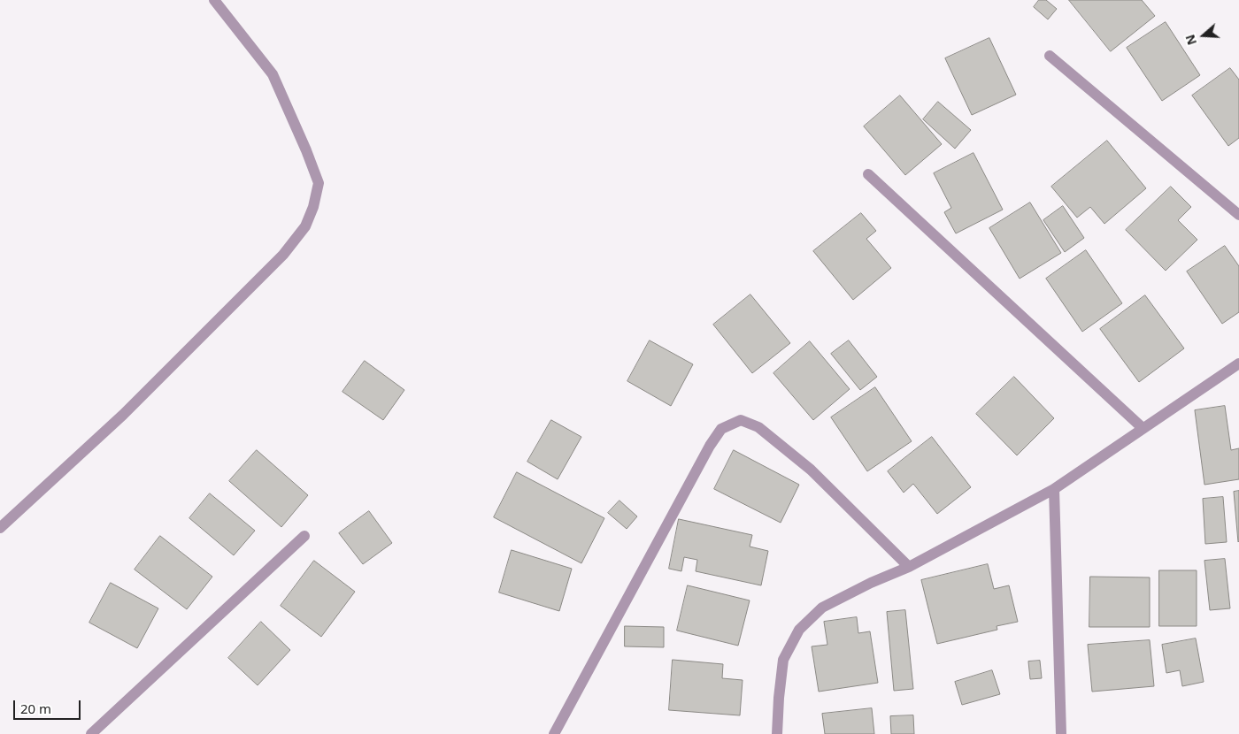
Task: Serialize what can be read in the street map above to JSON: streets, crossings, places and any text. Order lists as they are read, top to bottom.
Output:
{
  "scale_bar": "20 m",
  "north": "left"
}
